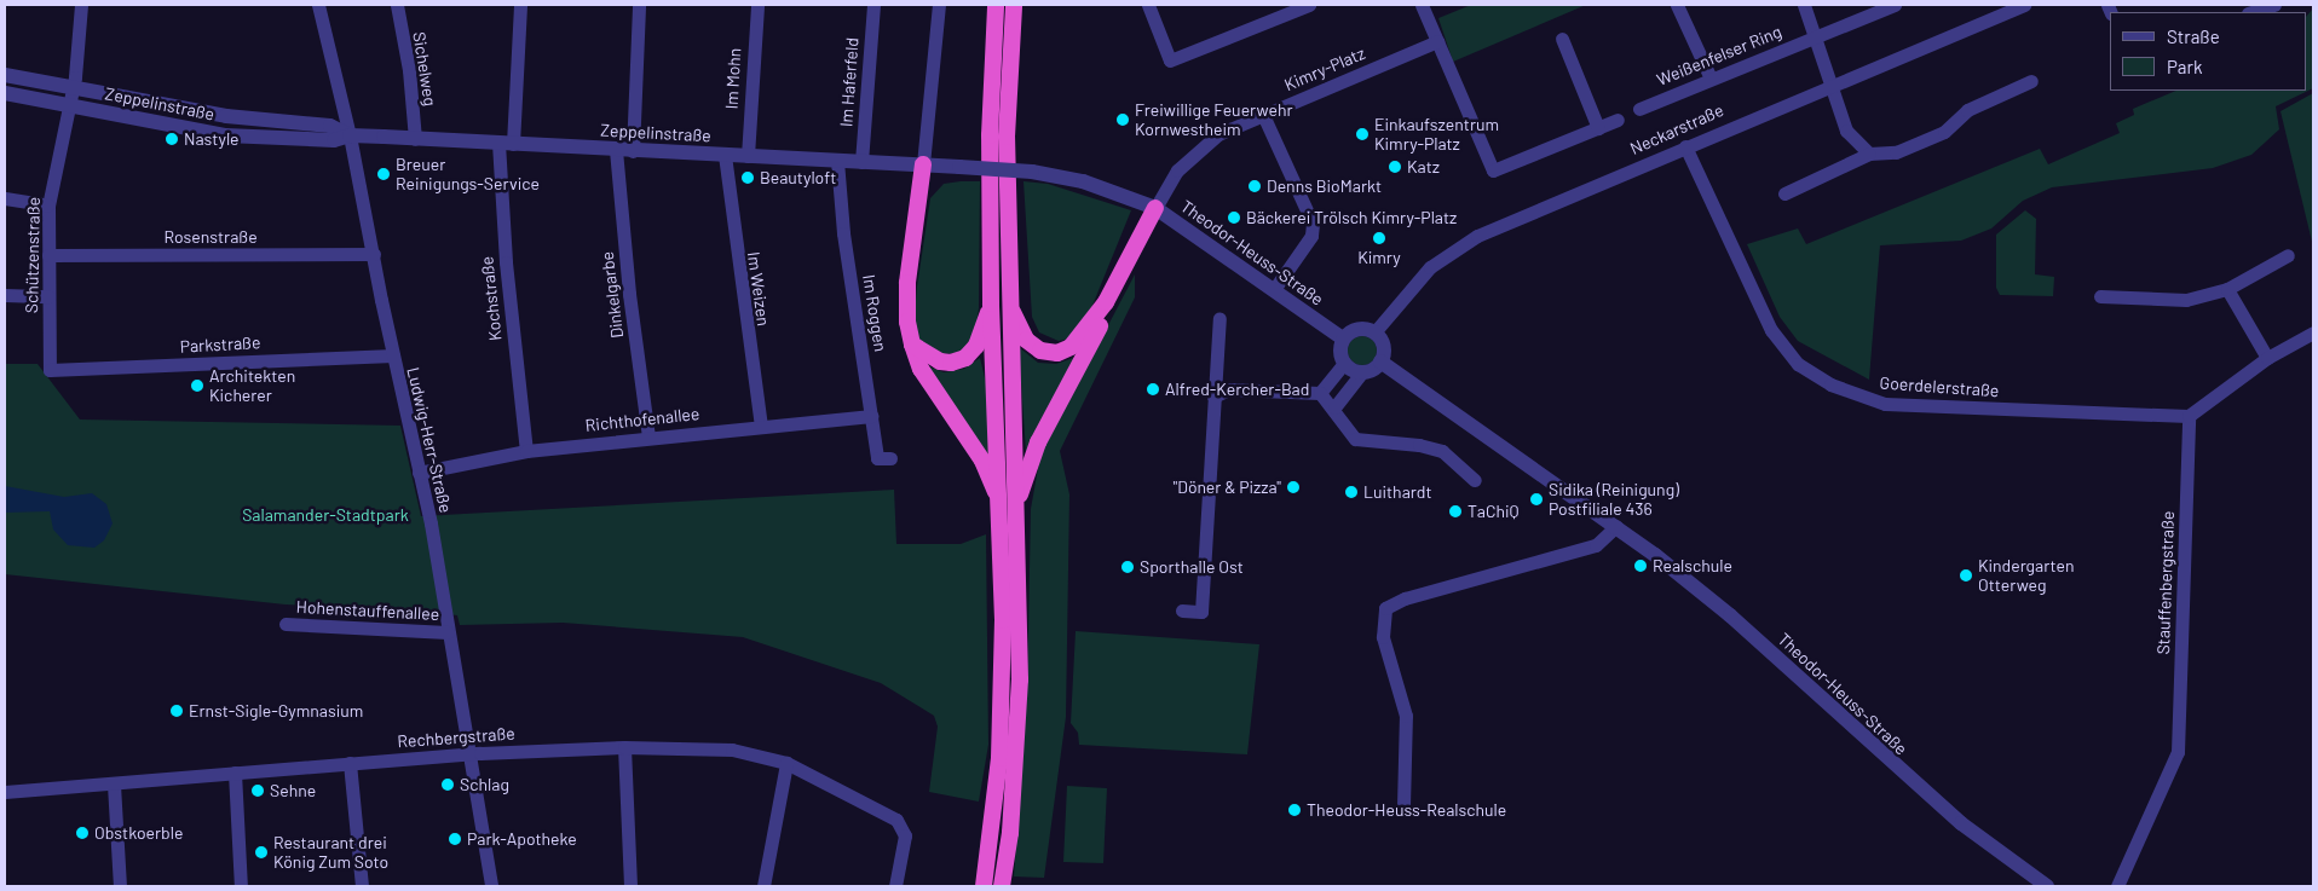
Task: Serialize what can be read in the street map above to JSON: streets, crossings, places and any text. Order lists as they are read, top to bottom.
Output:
{
  "streets": {
    "street": [
      "Weißenfelser Ring",
      "Sichelweg",
      "Kimry-Platz",
      "Im Mohn",
      "Im Haferfeld",
      "Zeppelinstraße",
      "Neckarstraße",
      "Rosenstraße",
      "Theodor-Heuss-Straße",
      "Schützenstraße",
      "Im Weizen",
      "Dinkelgarbe",
      "Kochstraße",
      "Im Roggen",
      "Parkstraße",
      "Goerdelerstraße",
      "Richthofenallee",
      "Ludwig-Herr-Straße",
      "Stauffenbergstraße",
      "Hohenstauffenallee",
      "Rechbergstraße"
    ]
  },
  "crossings": [
    ["Sichelweg", "Zeppelinstraße"],
    ["Kimry-Platz", "Theodor-Heuss-Straße"],
    ["Im Mohn", "Zeppelinstraße"],
    ["Im Haferfeld", "Zeppelinstraße"],
    ["Zeppelinstraße", "Theodor-Heuss-Straße"],
    ["Zeppelinstraße", "Schützenstraße"],
    ["Zeppelinstraße", "Im Weizen"],
    ["Zeppelinstraße", "Dinkelgarbe"],
    ["Zeppelinstraße", "Kochstraße"],
    ["Zeppelinstraße", "Im Roggen"],
    ["Zeppelinstraße", "Ludwig-Herr-Straße"],
    ["Neckarstraße", "Theodor-Heuss-Straße"],
    ["Neckarstraße", "Goerdelerstraße"],
    ["Rosenstraße", "Schützenstraße"],
    ["Rosenstraße", "Ludwig-Herr-Straße"],
    ["Schützenstraße", "Parkstraße"],
    ["Im Weizen", "Richthofenallee"],
    ["Dinkelgarbe", "Richthofenallee"],
    ["Kochstraße", "Richthofenallee"],
    ["Im Roggen", "Richthofenallee"],
    ["Parkstraße", "Ludwig-Herr-Straße"],
    ["Goerdelerstraße", "Stauffenbergstraße"],
    ["Richthofenallee", "Ludwig-Herr-Straße"],
    ["Ludwig-Herr-Straße", "Hohenstauffenallee"],
    ["Ludwig-Herr-Straße", "Rechbergstraße"]
  ],
  "parks": ["Salamander-Stadtpark"],
  "places": [
    "Freiwillige Feuerwehr Kornwestheim",
    "Einkaufszentrum Kimry-Platz",
    "Nastyle",
    "Katz",
    "Breuer Reinigungs-Service",
    "Beautyloft",
    "Denns BioMarkt",
    "Bäckerei Trölsch Kimry-Platz",
    "Kimry",
    "Architekten Kicherer",
    "Alfred-Kercher-Bad",
    "\"Döner & Pizza\"",
    "Luithardt",
    "Sidika (Reinigung) Postfiliale 436",
    "TaChiQ",
    "Realschule",
    "Sporthalle Ost",
    "Kindergarten Otterweg",
    "Ernst-Sigle-Gymnasium",
    "Schlag",
    "Sehne",
    "Theodor-Heuss-Realschule",
    "Obstkoerble",
    "Park-Apotheke",
    "Restaurant drei König Zum Soto"
  ],
  "legend": ["Straße", "Park"]
}
